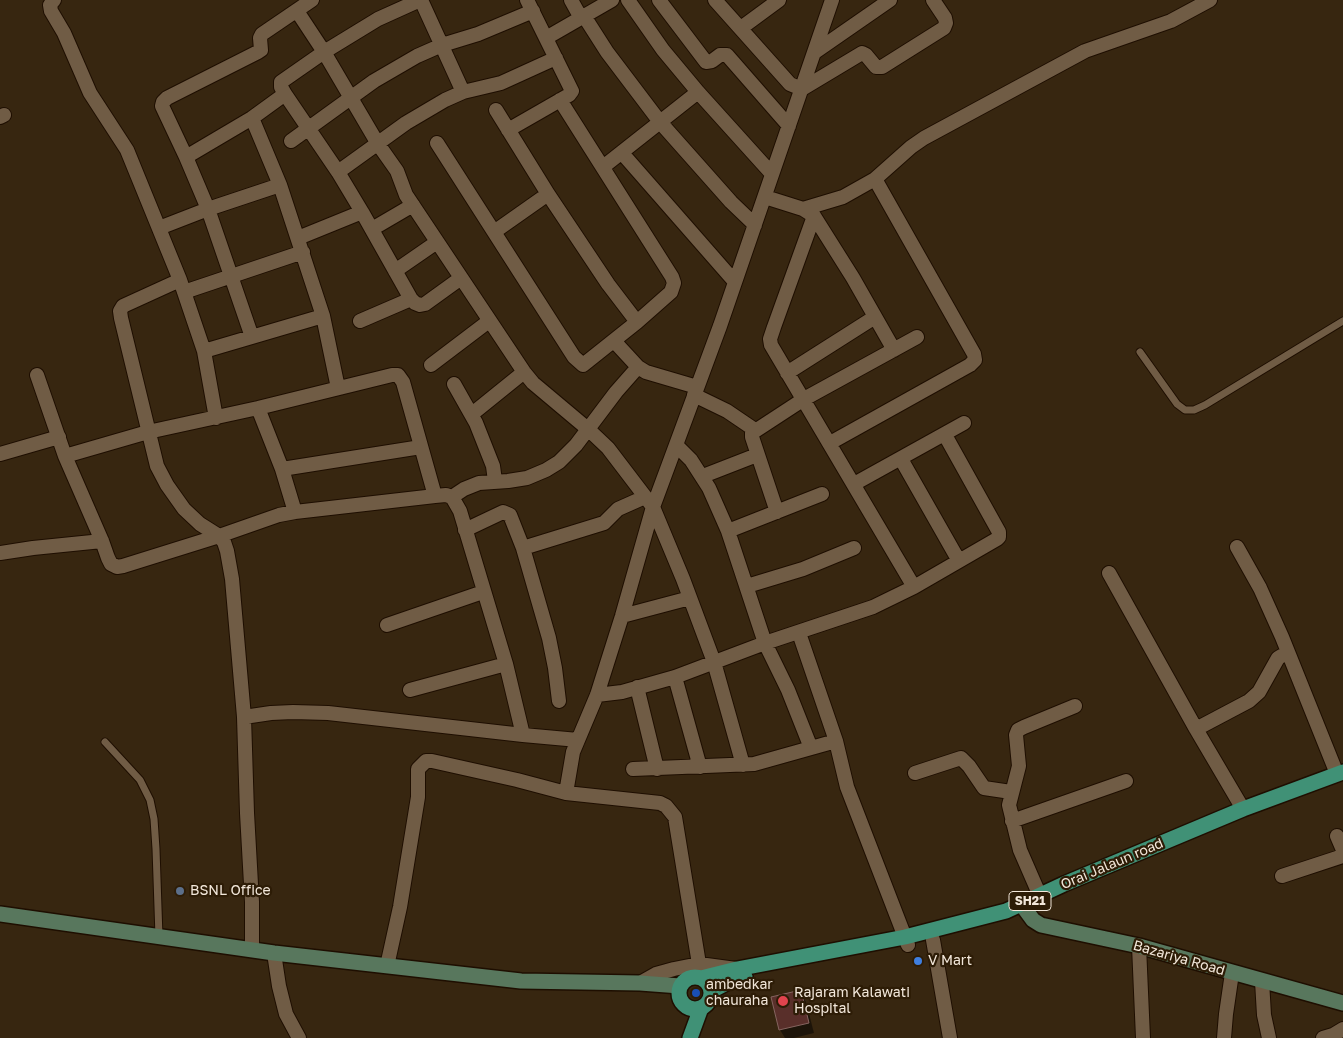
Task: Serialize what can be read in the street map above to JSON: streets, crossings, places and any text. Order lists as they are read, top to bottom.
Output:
{
  "streets": {
    "main road": ["Orai Jalaun road", "SH21"],
    "street": ["Bazariya Road"]
  },
  "crossings": [
    ["Orai Jalaun road", "Bazariya Road"]
  ],
  "places": [
    "BSNL Office",
    "V Mart",
    "ambedkar chauraha",
    "Rajaram Kalawati Hospital"
  ]
}
